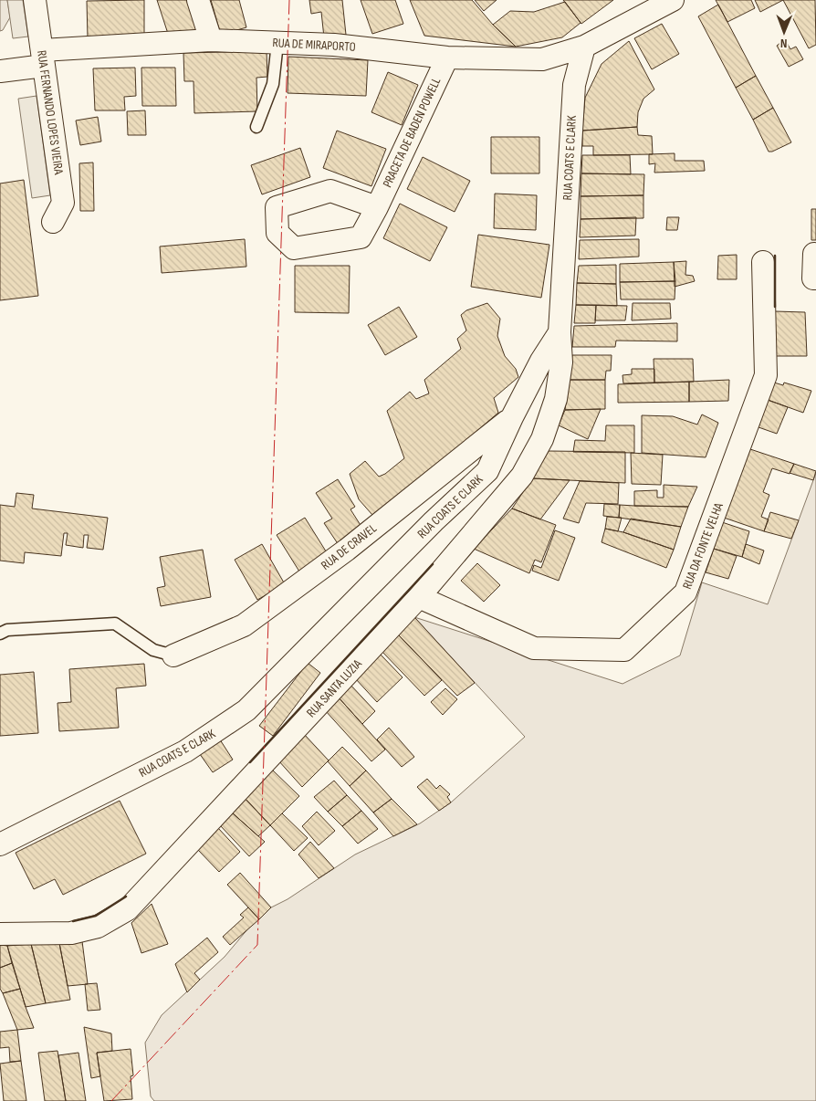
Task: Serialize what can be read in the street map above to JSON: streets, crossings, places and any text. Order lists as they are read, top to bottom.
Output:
{
  "streets": {
    "street": [
      "RUA DE MIRAPORTO",
      "RUA FERNANDO LOPES VIEIRA",
      "PRACETA DE BADEN POWELL",
      "RUA COATS E CLARK",
      "RUA DA FONTE VELHA",
      "RUA DE CRAVEL",
      "RUA SANTA LUZIA"
    ]
  },
  "crossings": [
    ["RUA DE MIRAPORTO", "RUA FERNANDO LOPES VIEIRA"],
    ["RUA DE MIRAPORTO", "PRACETA DE BADEN POWELL"],
    ["RUA DE MIRAPORTO", "RUA COATS E CLARK"],
    ["RUA COATS E CLARK", "RUA DE CRAVEL"],
    ["RUA COATS E CLARK", "RUA SANTA LUZIA"],
    ["RUA DA FONTE VELHA", "RUA SANTA LUZIA"]
  ],
  "north": "bottom"
}
